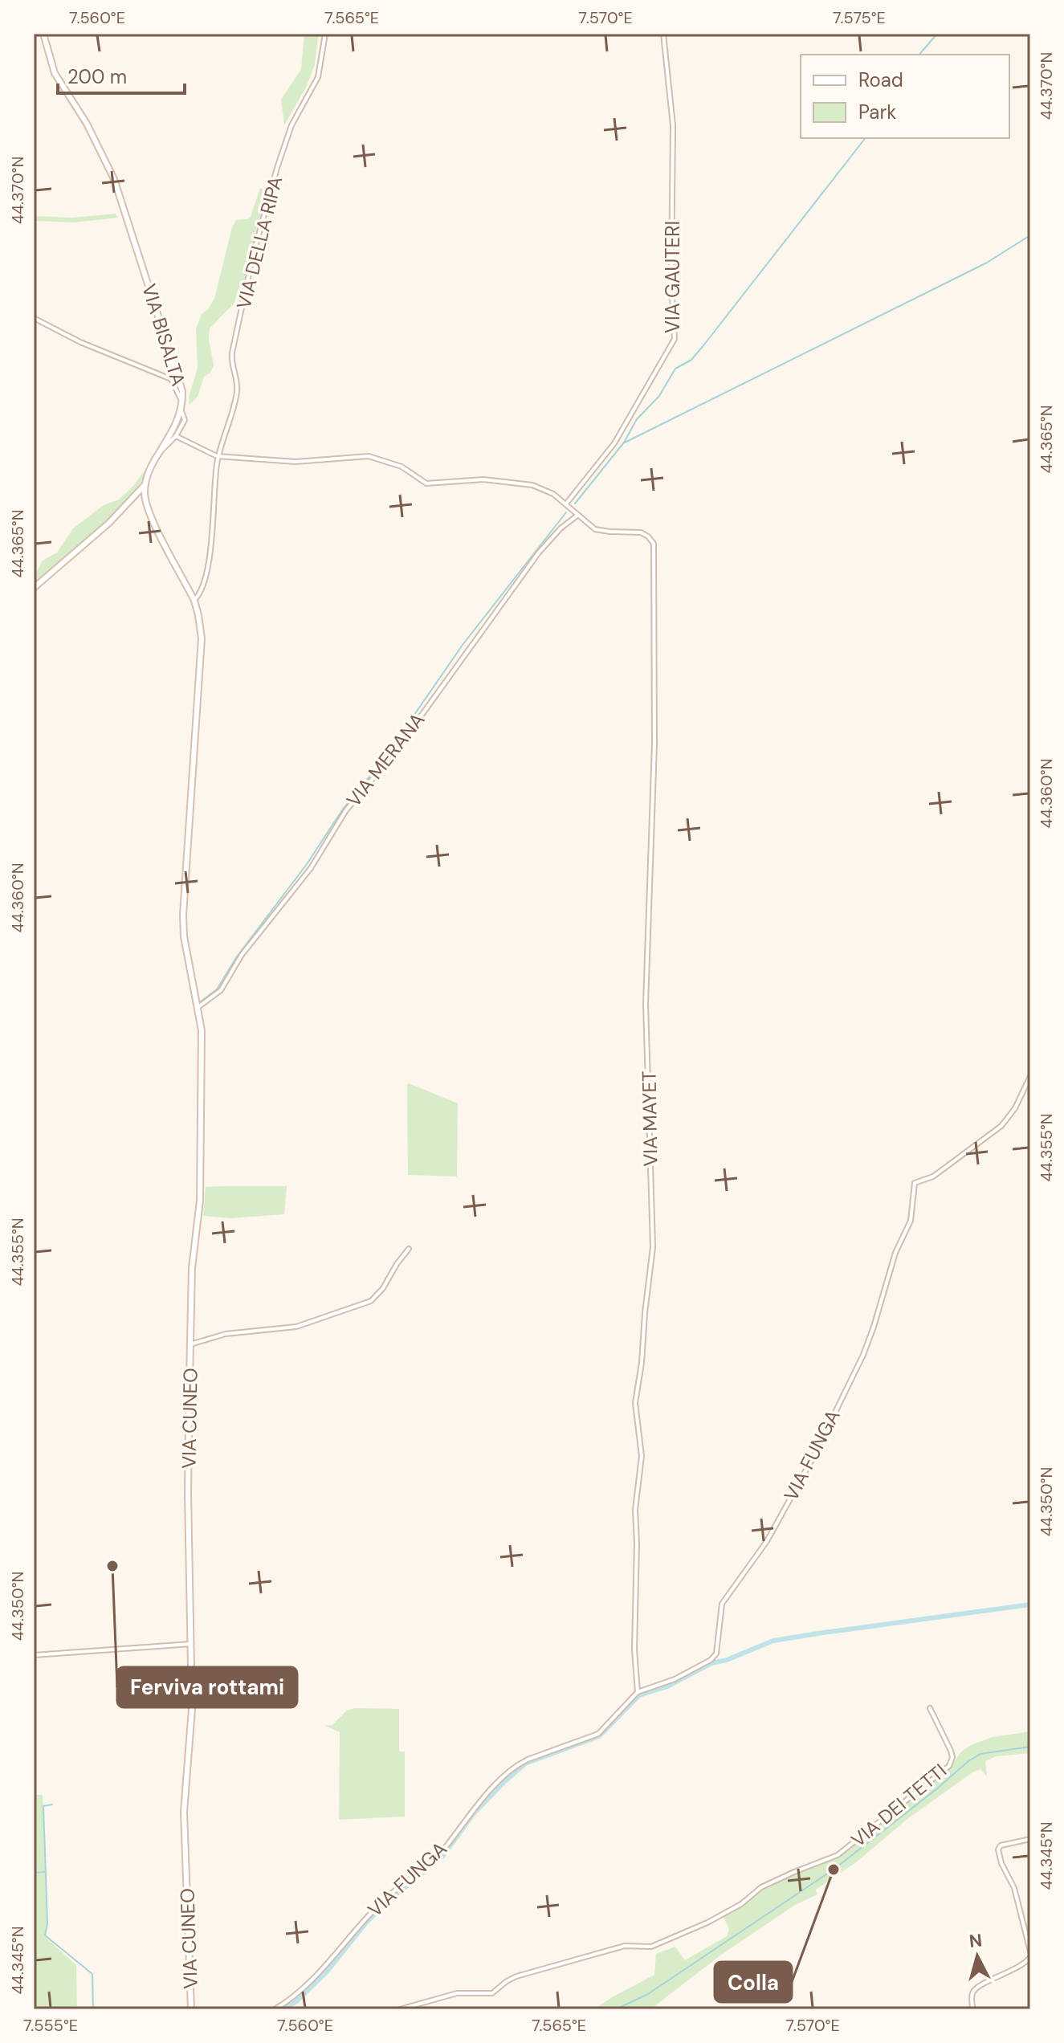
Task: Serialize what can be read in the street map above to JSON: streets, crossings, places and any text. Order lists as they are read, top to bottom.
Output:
{
  "streets": {
    "street": [
      "VIA DELLA RIPA",
      "VIA GAUTERI",
      "VIA BISALTA",
      "VIA MERANA",
      "VIA MAYET",
      "VIA CUNEO",
      "VIA FUNGA",
      "VIA DEI TETTI"
    ]
  },
  "crossings": [
    ["VIA DELLA RIPA", "VIA CUNEO"],
    ["VIA MERANA", "VIA MAYET"],
    ["VIA MERANA", "VIA CUNEO"],
    ["VIA MAYET", "VIA FUNGA"]
  ],
  "places": ["Ferviva rottami", "Colla"],
  "legend": ["Road", "Park"],
  "scale_bar": "200 m",
  "north": "top",
  "coordinates": [
    "7.560°E",
    "7.565°E",
    "7.570°E",
    "7.575°E",
    "44.370°N",
    "44.365°N",
    "44.360°N",
    "44.355°N",
    "44.350°N",
    "44.345°N",
    "7.555°E"
  ]
}
